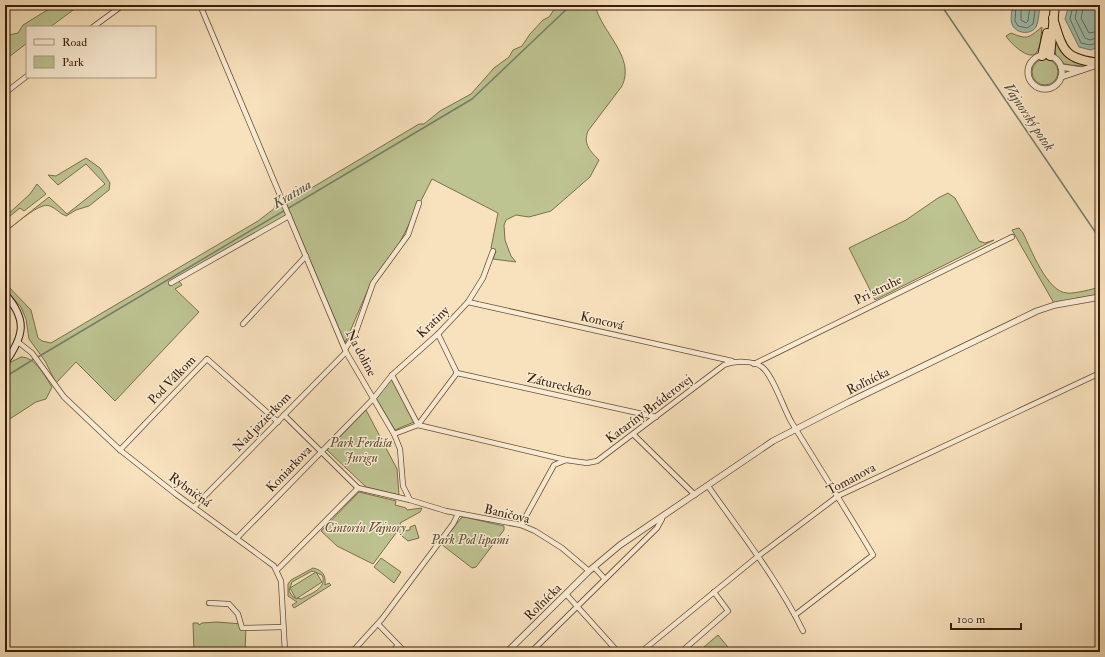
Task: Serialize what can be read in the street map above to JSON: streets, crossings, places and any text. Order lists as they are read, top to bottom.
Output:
{
  "streets": {
    "street": [
      "Pri struhe",
      "Koncová",
      "Kratiny",
      "Na doline",
      "Pod Válkom",
      "Roľnícka",
      "Zátureckého",
      "Kataríny Brúderovej",
      "Nad jazierkom",
      "Koniarkova",
      "Tomanova",
      "Rybničná",
      "Baničova"
    ]
  },
  "crossings": [
    ["Koncová", "Kratiny"],
    ["Koncová", "Kataríny Brúderovej"],
    ["Kratiny", "Na doline"],
    ["Kratiny", "Koniarkova"],
    ["Na doline", "Nad jazierkom"],
    ["Na doline", "Koniarkova"],
    ["Na doline", "Baničova"],
    ["Pod Válkom", "Nad jazierkom"],
    ["Pod Válkom", "Rybničná"],
    ["Roľnícka", "Baničova"],
    ["Zátureckého", "Kataríny Brúderovej"],
    ["Nad jazierkom", "Rybničná"],
    ["Koniarkova", "Rybničná"]
  ],
  "water": ["Vajnorský potok", "Kratina"],
  "parks": ["Park Ferdiša Jurigu", "Cintorín Vajnory", "Park Pod lipami"],
  "legend": ["Road", "Park"],
  "scale_bar": "100 m"
}
